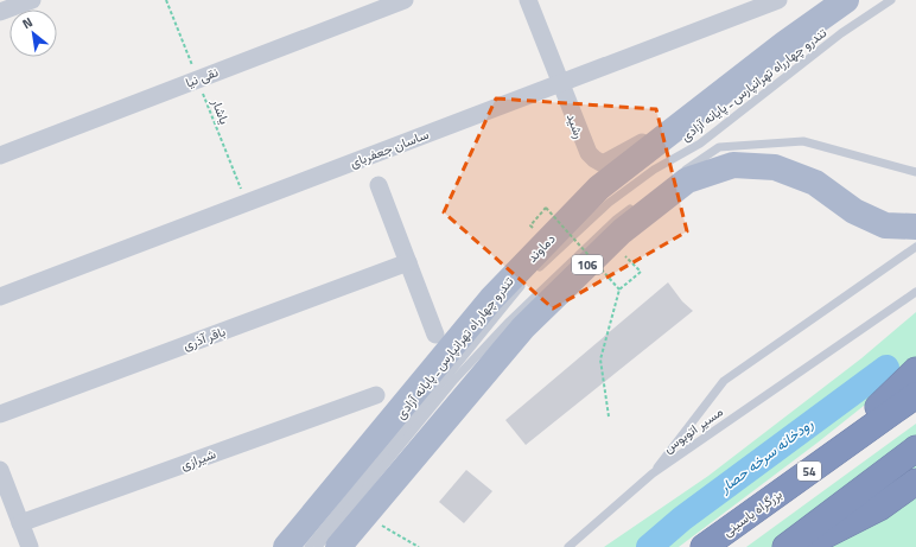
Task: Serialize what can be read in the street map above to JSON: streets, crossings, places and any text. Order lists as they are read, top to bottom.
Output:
{
  "streets": {
    "highway": ["54", "بزرگراه یاسینی"],
    "main road": ["دماوند", "106"],
    "street": [
      "نقی نیا",
      "رشید",
      "ساسان جعفربای",
      "باقر آذری",
      "شیرازی"
    ],
    "lane": ["تندرو چهارراه تهرانپارس ـ پایانه آزادی", "مسیر اتوبوس"],
    "path": ["یاشار"]
  },
  "crossings": [
    ["نقی نیا", "یاشار"],
    ["یاشار", "ساسان جعفربای"],
    ["رشید", "ساسان جعفربای"],
    ["رشید", "دماوند"]
  ],
  "water": ["رودخانه سرخه حصار"],
  "north": "top left"
}
